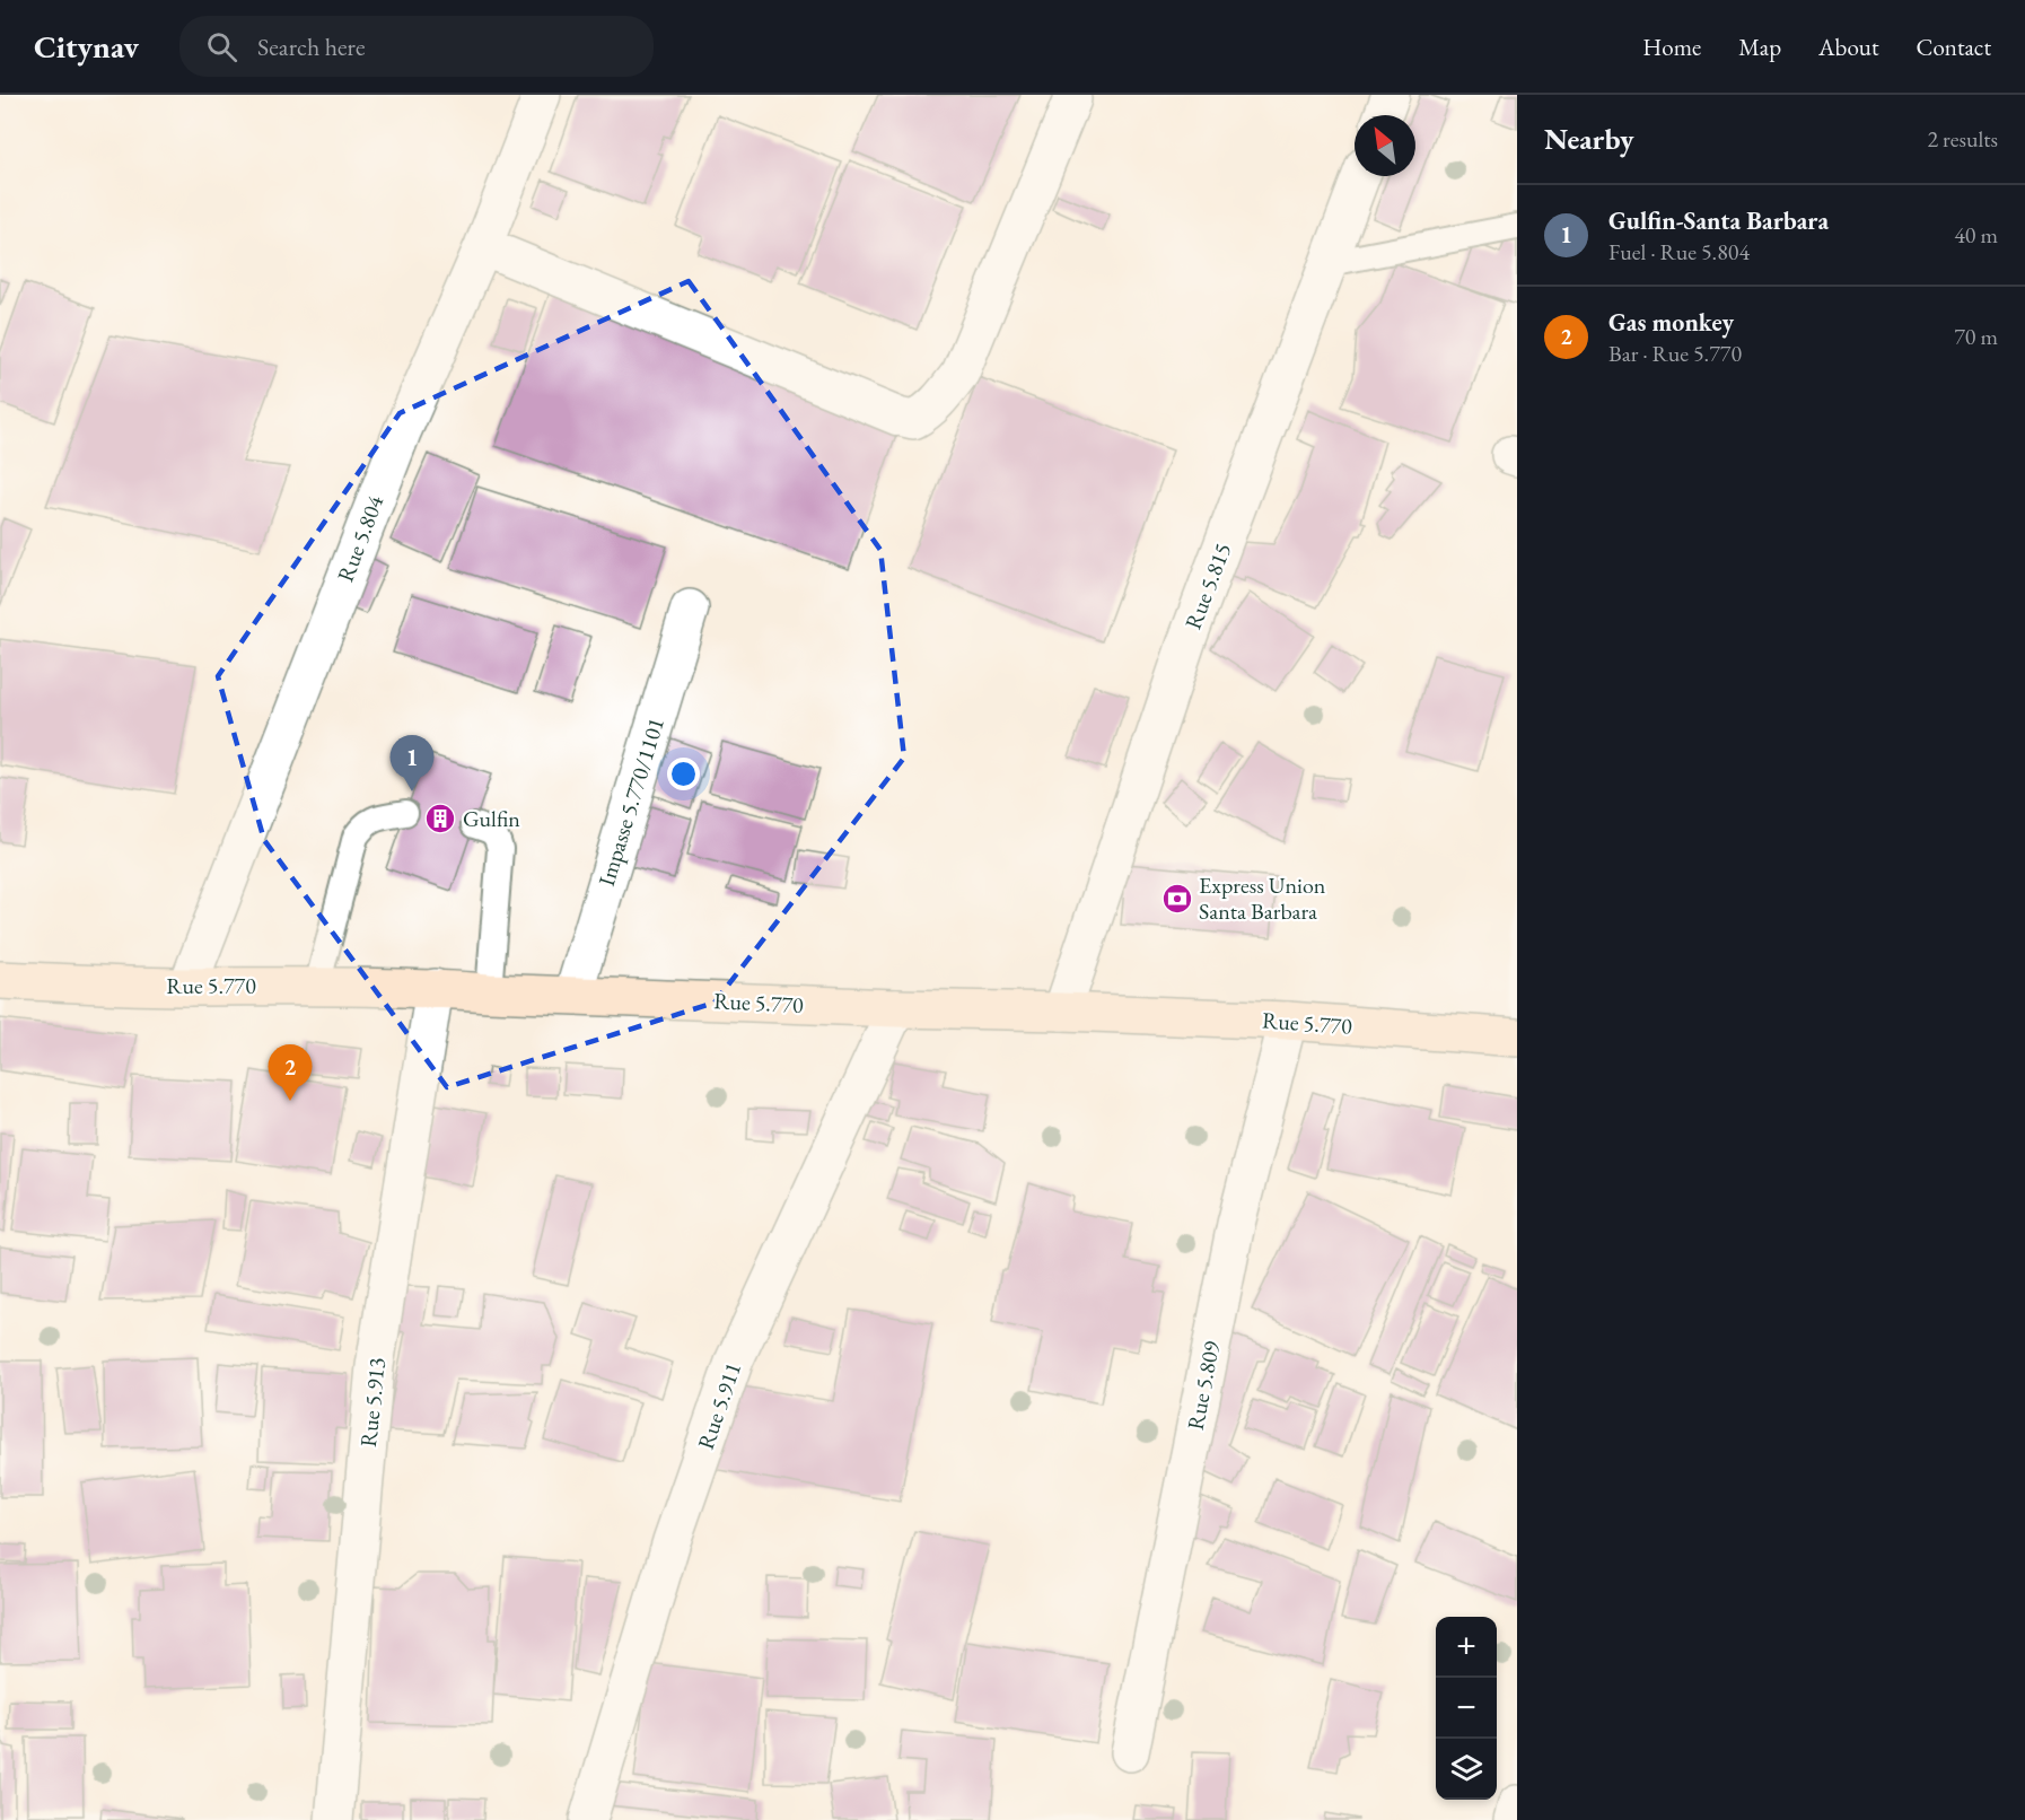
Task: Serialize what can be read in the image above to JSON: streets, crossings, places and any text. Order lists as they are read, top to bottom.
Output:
{
  "streets": {
    "main road": ["Rue 5.770"],
    "street": [
      "Rue 5.804",
      "Rue 5.815",
      "Impasse 5.770/1101",
      "Rue 5.809",
      "Rue 5.913",
      "Rue 5.911"
    ]
  },
  "crossings": [
    ["Rue 5.804", "Rue 5.770"],
    ["Rue 5.815", "Rue 5.770"],
    ["Impasse 5.770/1101", "Rue 5.770"],
    ["Rue 5.770", "Rue 5.809"],
    ["Rue 5.770", "Rue 5.913"],
    ["Rue 5.770", "Rue 5.911"]
  ],
  "places": {
    "building": ["Gulfin"],
    "bank": ["Express Union Santa Barbara"]
  },
  "north": "top left",
  "page": {
    "header": "Citynav",
    "search": "Search here",
    "nav": [
      "Home",
      "Map",
      "About",
      "Contact"
    ],
    "heading": ["Nearby", "2 results"],
    "list": [
      {
        "mark": "1",
        "name": "Gulfin-Santa Barbara",
        "note": "Fuel · Rue 5.804",
        "value": "40 m"
      },
      {
        "mark": "2",
        "name": "Gas monkey",
        "note": "Bar · Rue 5.770",
        "value": "70 m"
      }
    ],
    "pins": ["1", "2"],
    "map_buttons": ["+", "−"]
  }
}
